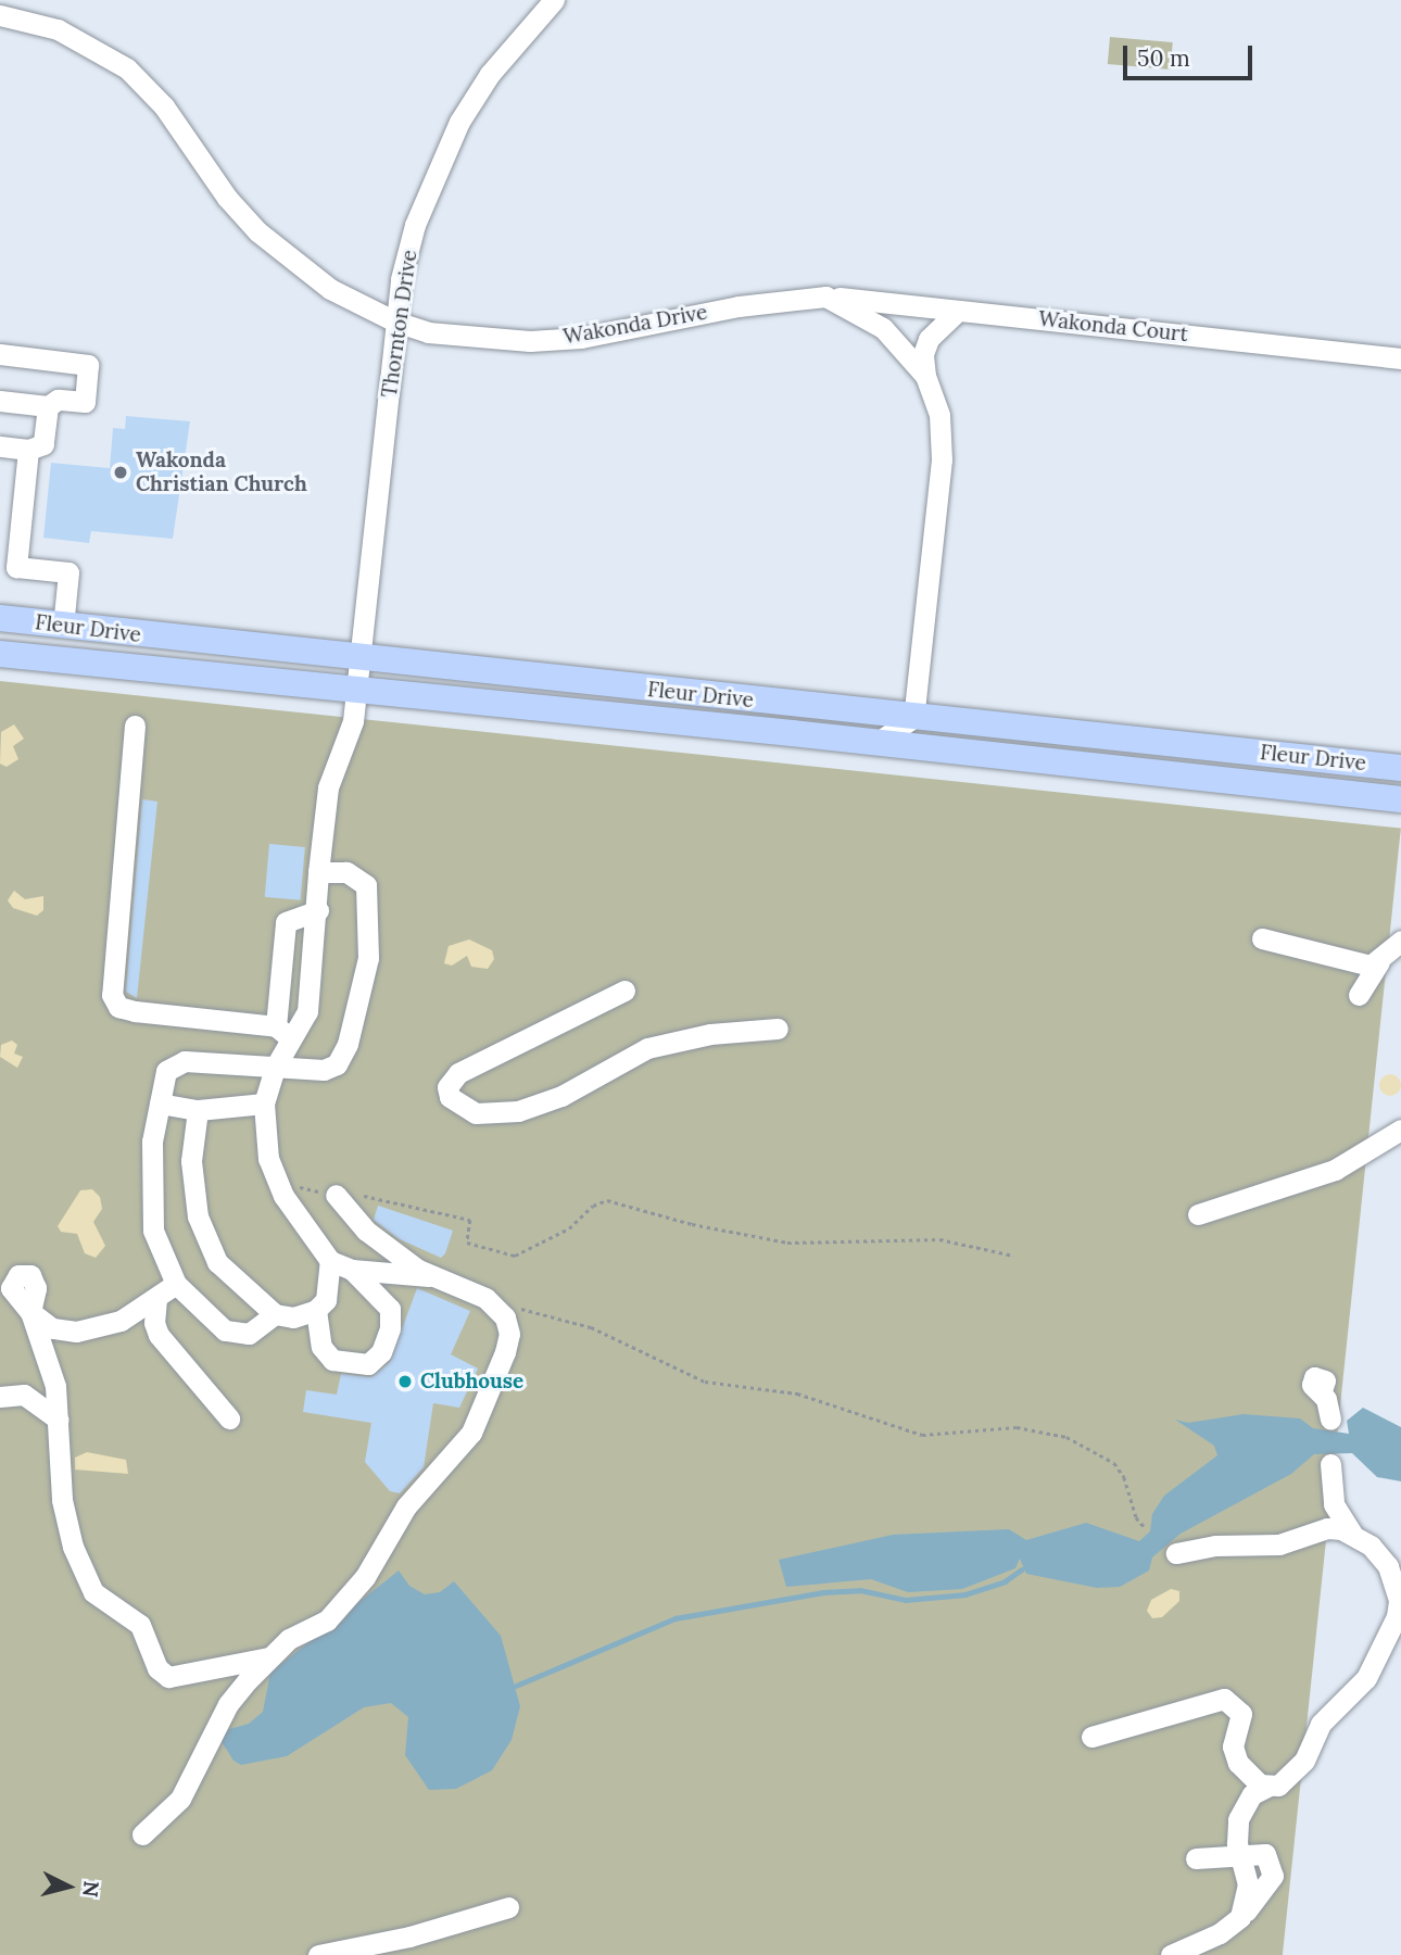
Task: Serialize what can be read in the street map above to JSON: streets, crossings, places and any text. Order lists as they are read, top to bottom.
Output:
{
  "streets": {
    "main road": ["Fleur Drive"],
    "street": ["Thornton Drive", "Wakonda Drive", "Wakonda Court"]
  },
  "crossings": [
    ["Thornton Drive", "Wakonda Drive"],
    ["Thornton Drive", "Fleur Drive"],
    ["Wakonda Drive", "Wakonda Court"]
  ],
  "places": ["Wakonda Christian Church", "Clubhouse"],
  "scale_bar": "50 m",
  "north": "right"
}
